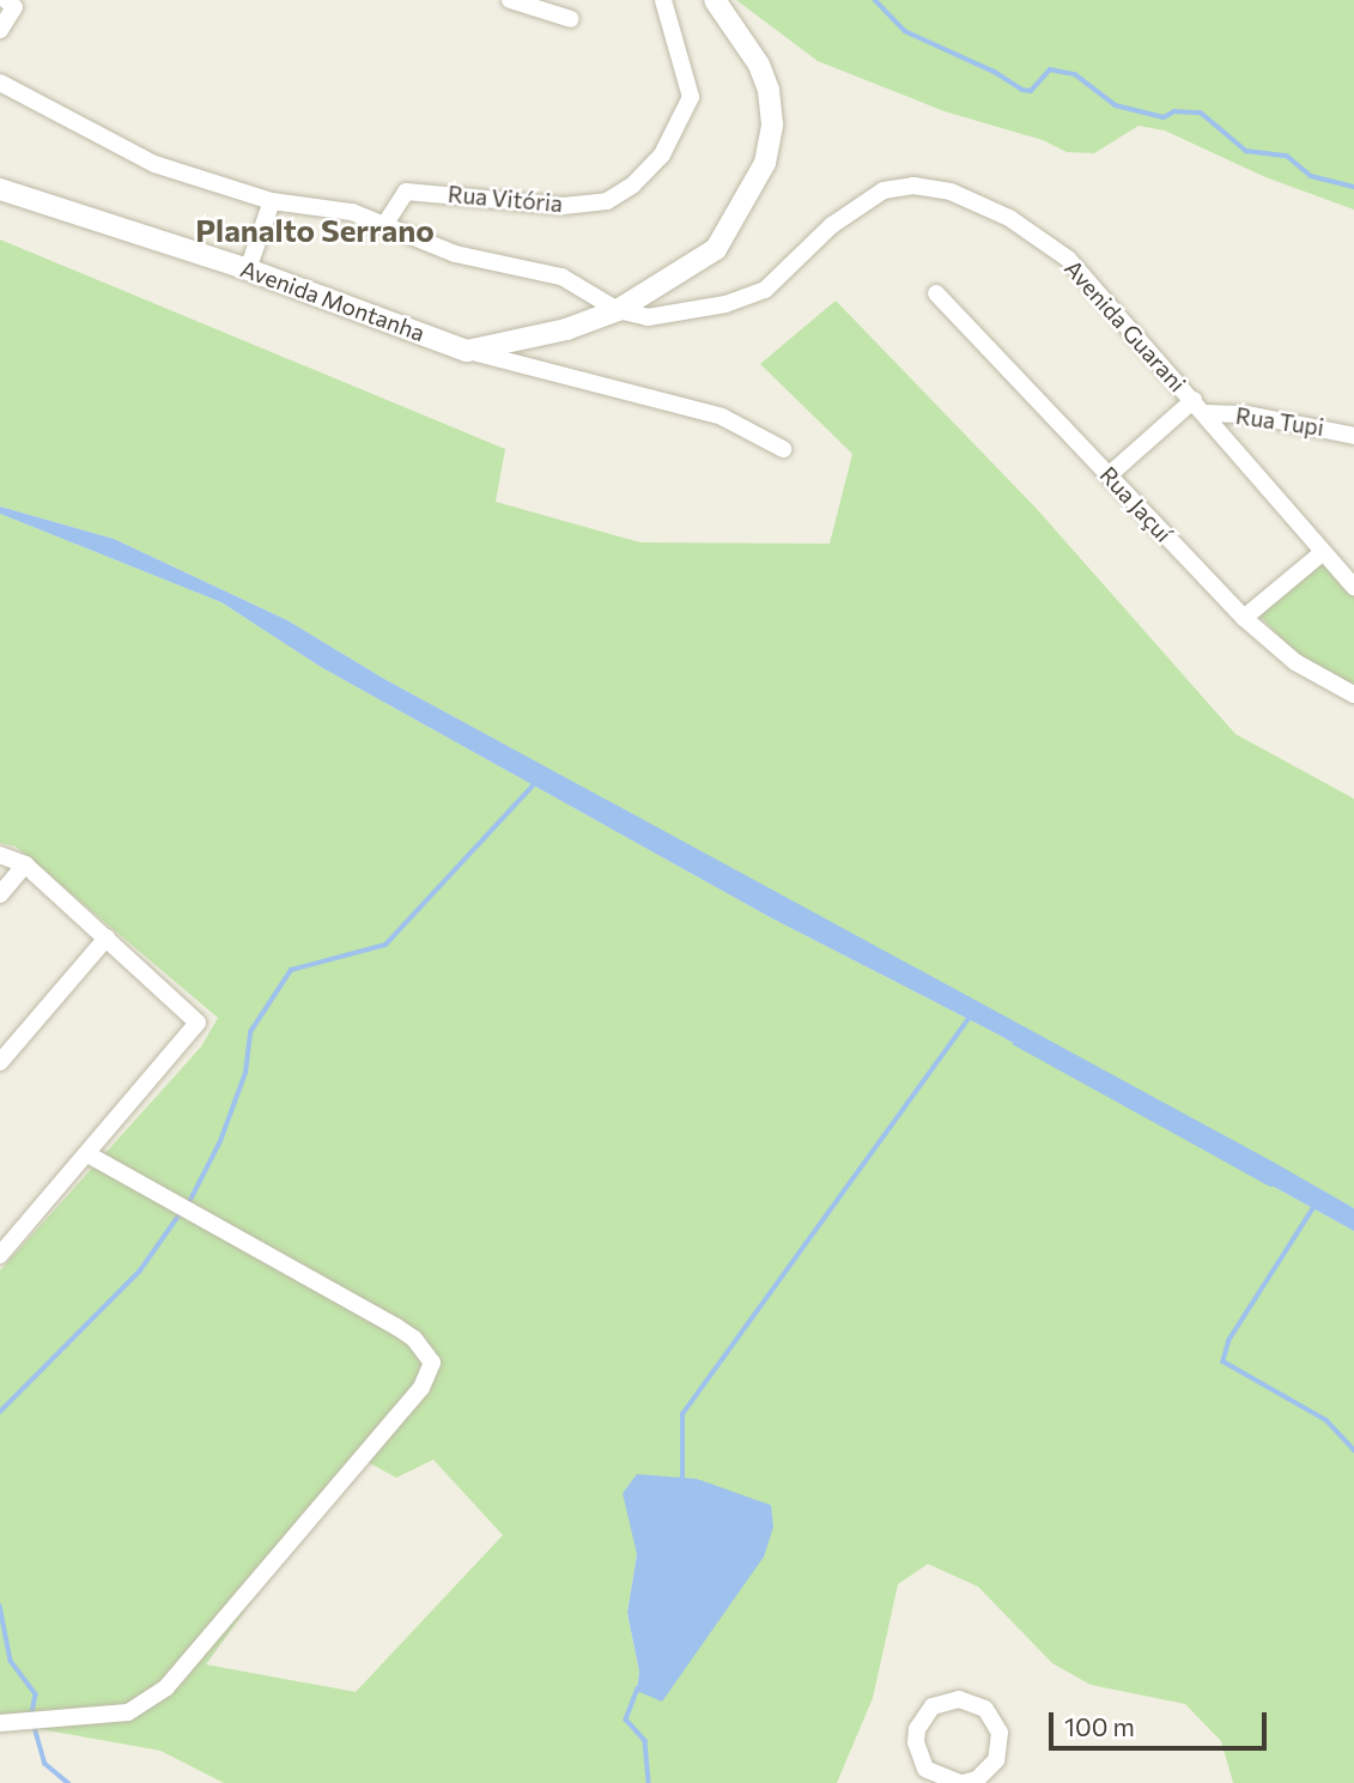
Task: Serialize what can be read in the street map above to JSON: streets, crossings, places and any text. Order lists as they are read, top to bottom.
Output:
{
  "streets": {
    "street": [
      "Rua Vitória",
      "Avenida Montanha",
      "Avenida Guarani",
      "Rua Tupi",
      "Rua Jaçuí"
    ]
  },
  "crossings": [
    ["Avenida Guarani", "Rua Tupi"]
  ],
  "districts": ["Planalto Serrano"],
  "scale_bar": "100 m"
}
